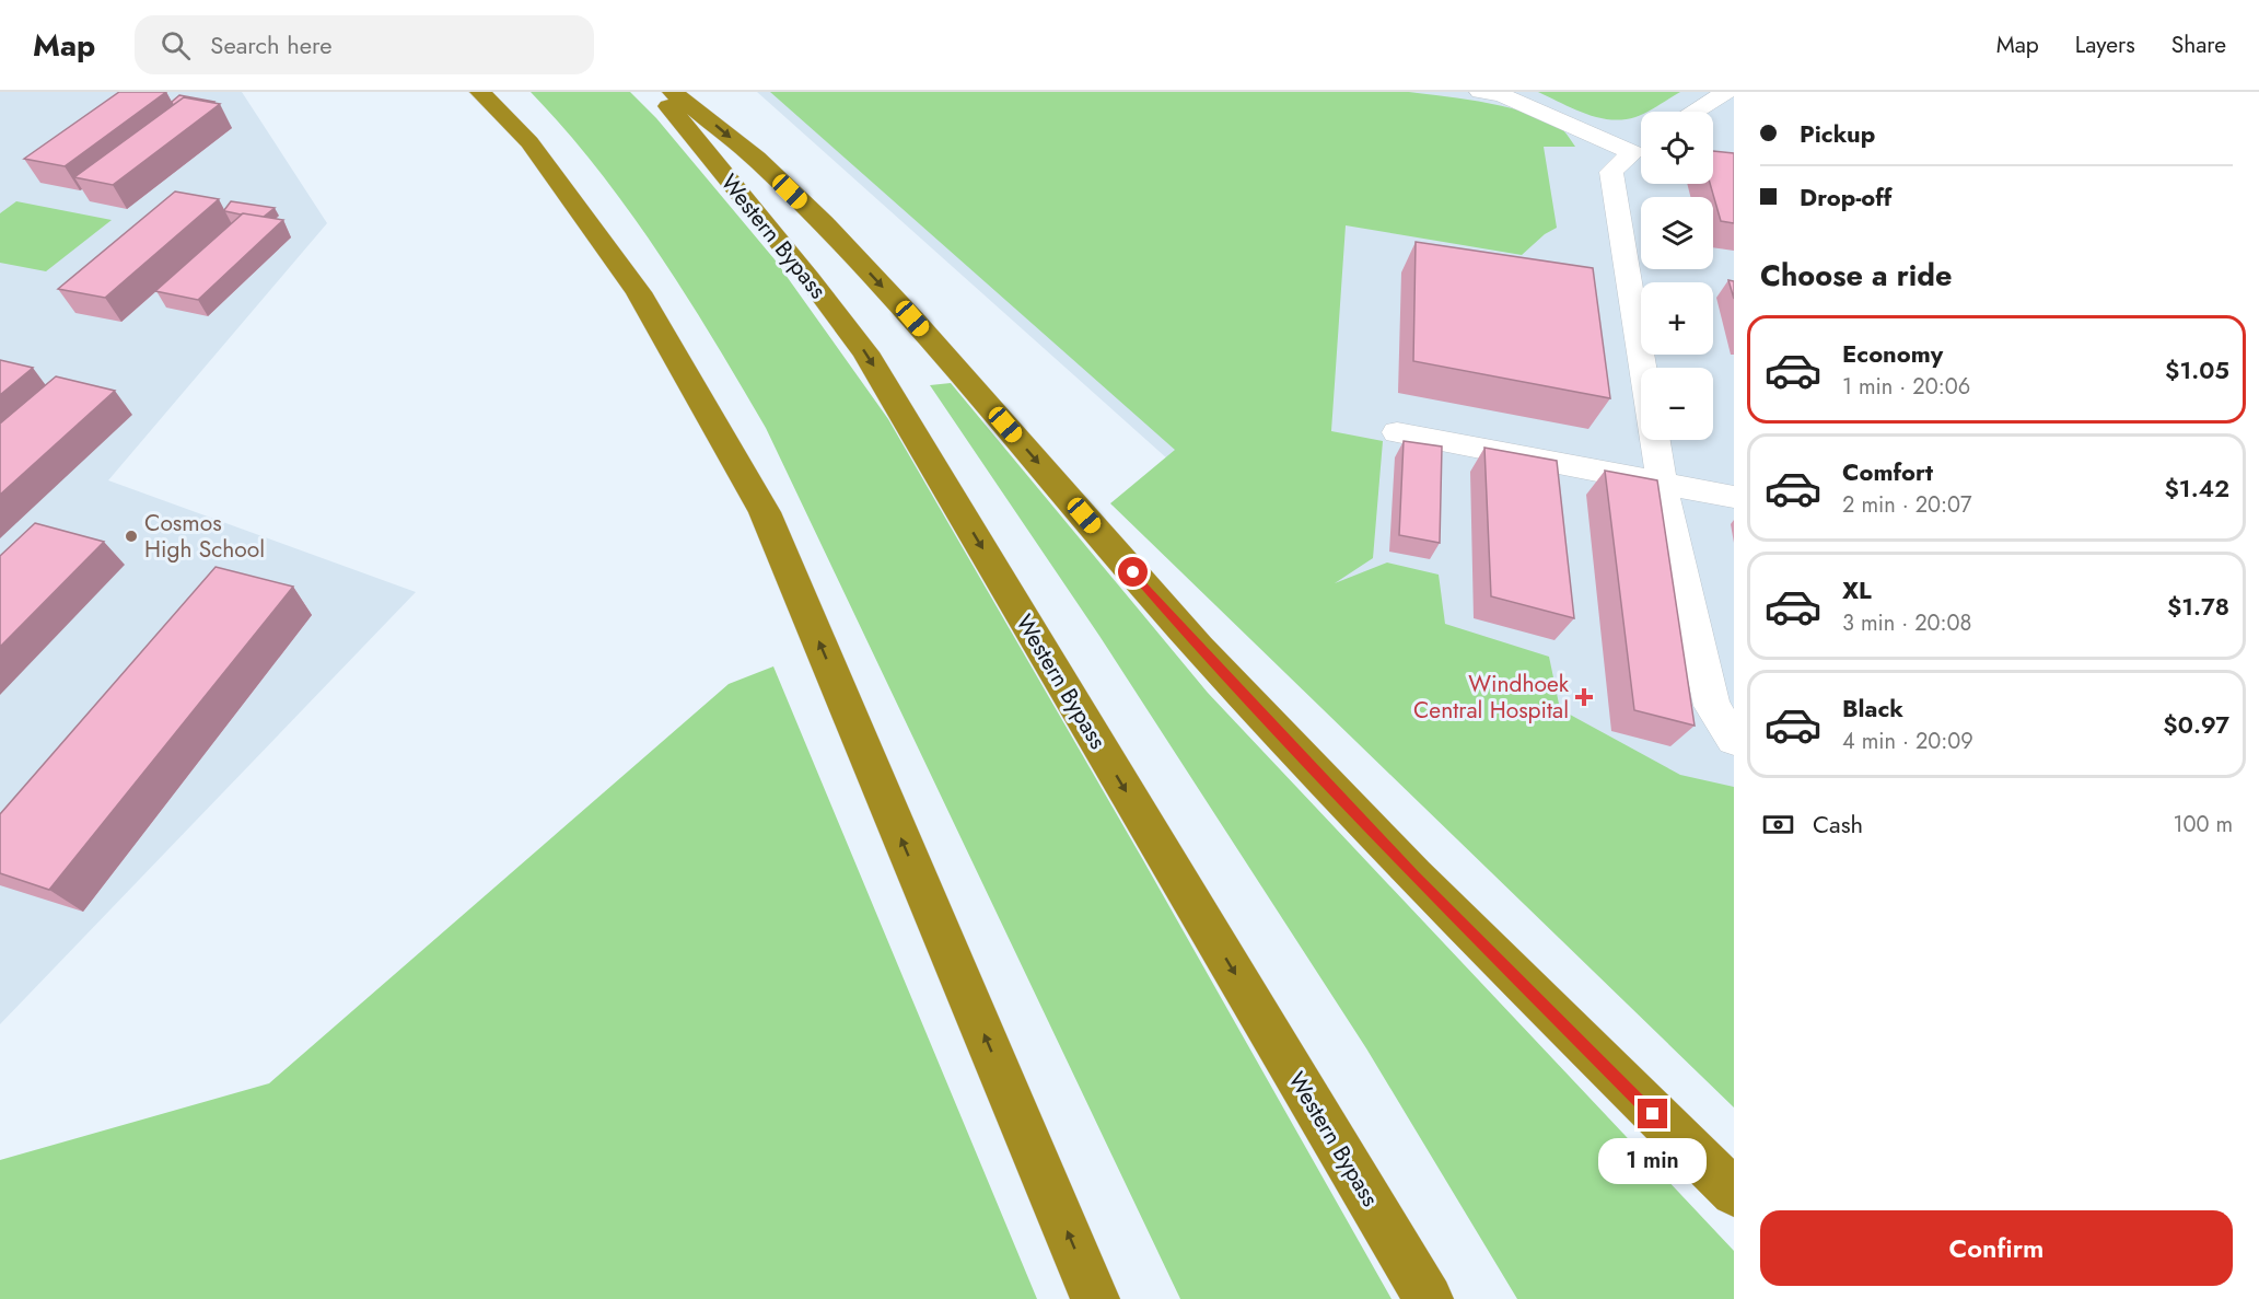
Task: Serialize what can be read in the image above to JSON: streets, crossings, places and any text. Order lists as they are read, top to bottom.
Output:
{
  "streets": {
    "highway": ["Western Bypass"]
  },
  "places": {
    "other": ["Cosmos High School"],
    "health": ["Windhoek Central Hospital"]
  },
  "page": {
    "header": "Map",
    "search": "Search here",
    "nav": ["Map", "Layers", "Share"],
    "banner": ["Pickup", "Drop-off"],
    "map_buttons": ["+", "−"],
    "heading": "Choose a ride",
    "list": [
      {
        "name": "Economy",
        "note": "1 min · 20:06",
        "value": "$1.05"
      },
      {
        "name": "Comfort",
        "note": "2 min · 20:07",
        "value": "$1.42"
      },
      {
        "name": "XL",
        "note": "3 min · 20:08",
        "value": "$1.78"
      },
      {
        "name": "Black",
        "note": "4 min · 20:09",
        "value": "$0.97"
      }
    ],
    "pay": ["Cash", "100 m"],
    "bubble": "1 min",
    "buttons": "Confirm"
  }
}
